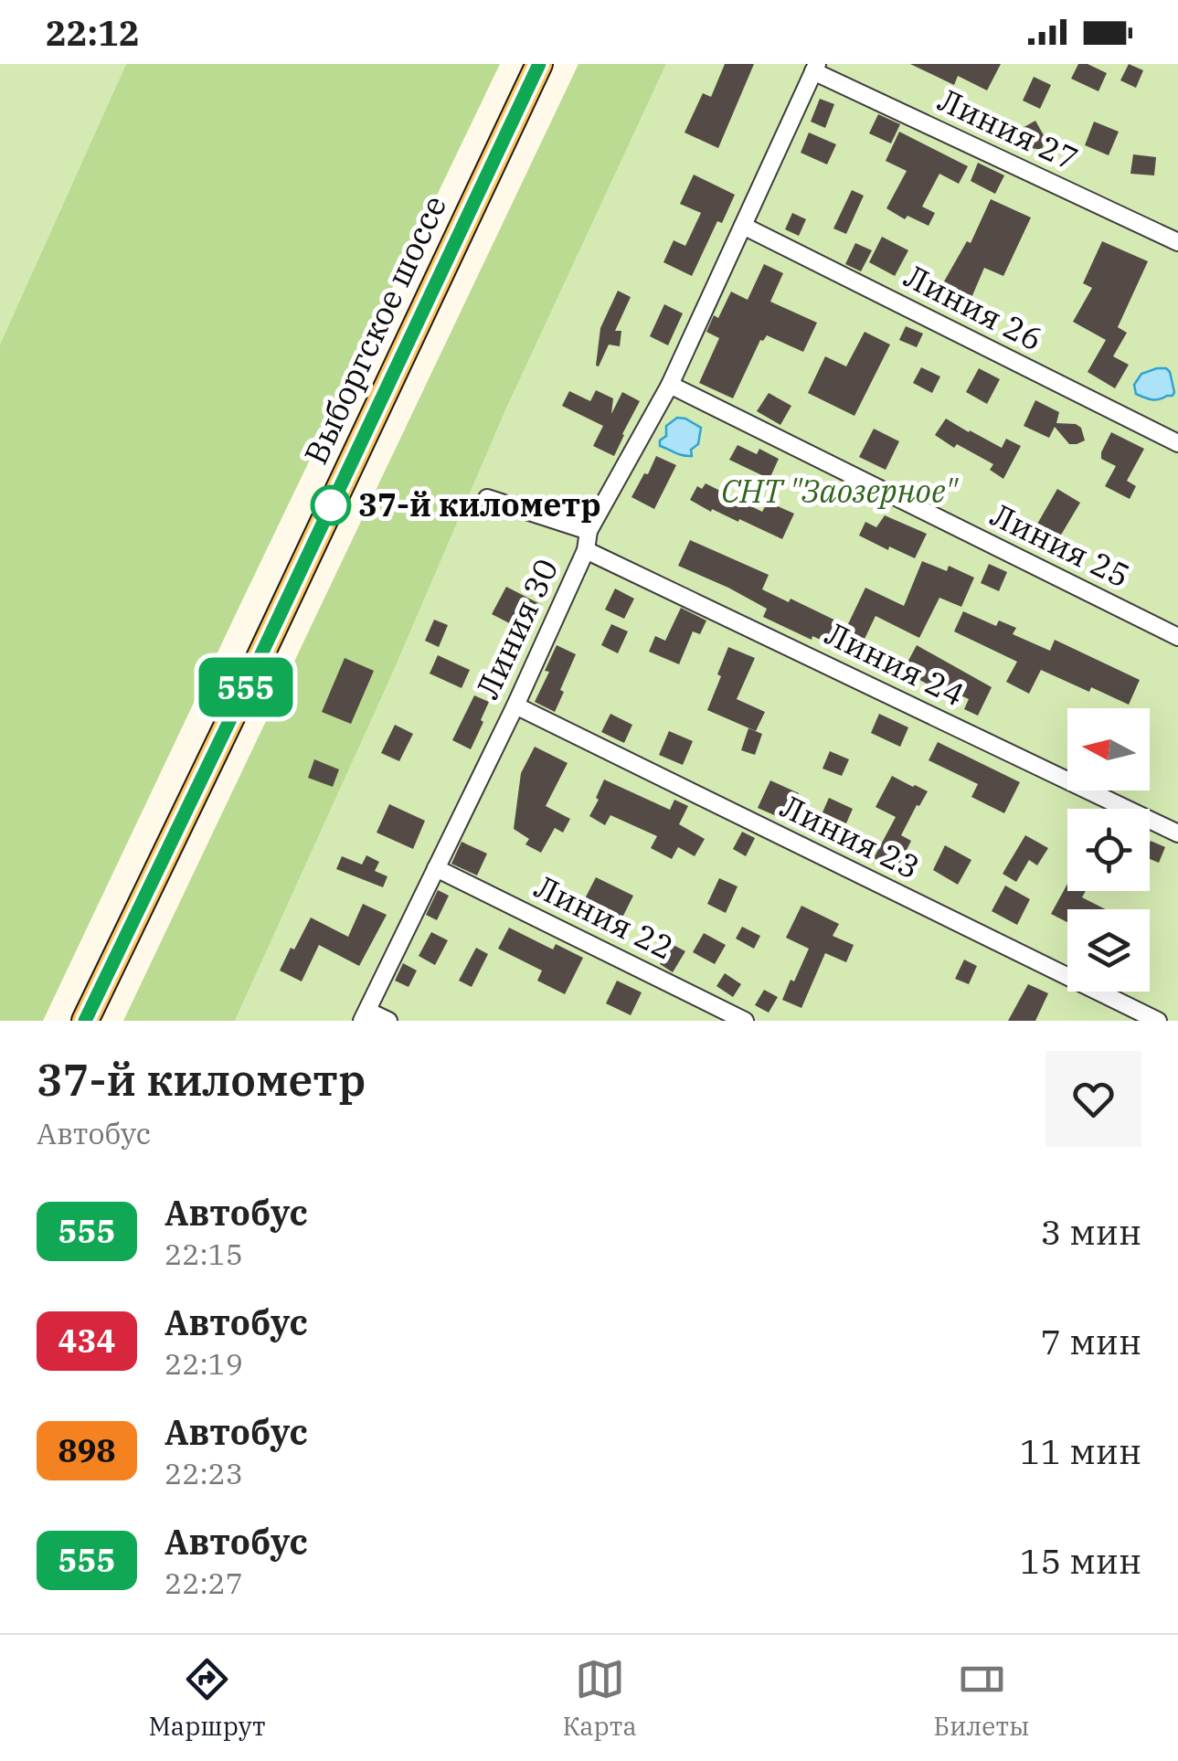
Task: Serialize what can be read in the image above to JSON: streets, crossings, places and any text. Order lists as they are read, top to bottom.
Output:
{
  "streets": {
    "main road": ["Выборгское шоссе"],
    "street": [
      "Линия 27",
      "Линия 26",
      "Линия 25",
      "Линия 30",
      "Линия 24",
      "Линия 23",
      "Линия 22"
    ]
  },
  "crossings": [
    ["Линия 27", "Линия 30"],
    ["Линия 26", "Линия 30"],
    ["Линия 25", "Линия 30"],
    ["Линия 30", "Линия 24"],
    ["Линия 30", "Линия 23"],
    ["Линия 30", "Линия 22"]
  ],
  "parks": ["СНТ \"Заозерное\""],
  "places": ["37-й километр"],
  "lines": ["bus line 555"],
  "north": "left",
  "page": {
    "status": "22:12",
    "on_map": "555",
    "heading": ["37-й километр", "Автобус"],
    "list": [
      {
        "mark": "555",
        "name": "Автобус",
        "note": "22:15",
        "value": "3 мин"
      },
      {
        "mark": "434",
        "name": "Автобус",
        "note": "22:19",
        "value": "7 мин"
      },
      {
        "mark": "898",
        "name": "Автобус",
        "note": "22:23",
        "value": "11 мин"
      },
      {
        "mark": "555",
        "name": "Автобус",
        "note": "22:27",
        "value": "15 мин"
      }
    ],
    "tabs": ["Маршрут", "Карта", "Билеты"]
  }
}
